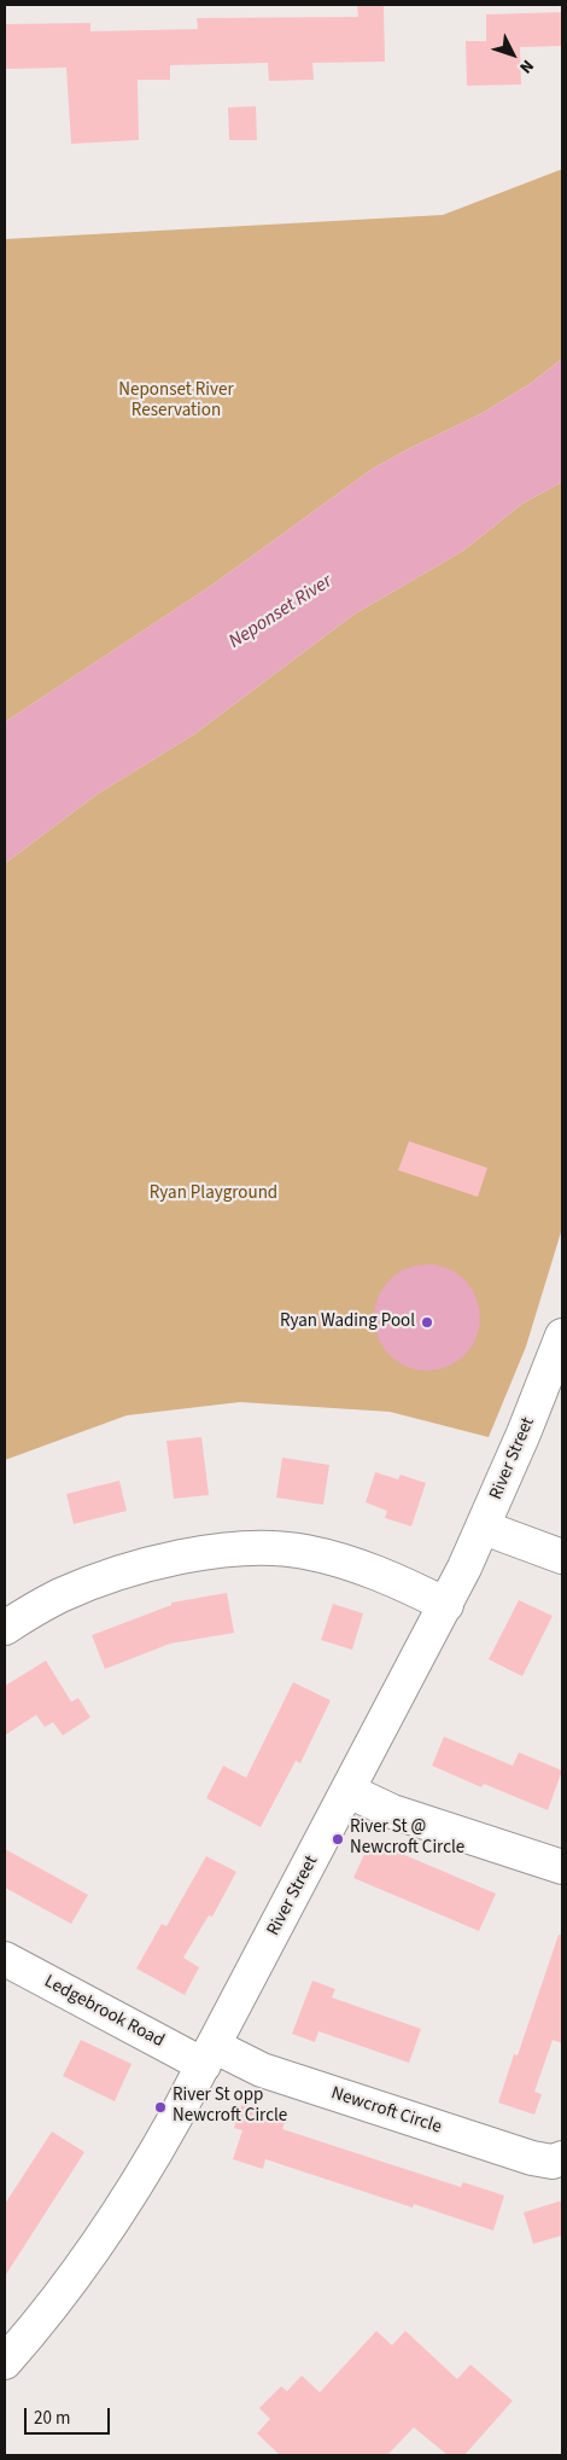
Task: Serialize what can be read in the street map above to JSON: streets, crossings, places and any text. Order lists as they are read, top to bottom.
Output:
{
  "streets": {
    "street": ["River Street", "Ledgebrook Road", "Newcroft Circle"]
  },
  "crossings": [
    ["River Street", "Ledgebrook Road"],
    ["River Street", "Newcroft Circle"],
    ["Ledgebrook Road", "Newcroft Circle"]
  ],
  "water": ["Neponset River"],
  "parks": ["Neponset River Reservation", "Ryan Playground"],
  "places": ["Ryan Wading Pool", "River St @ Newcroft Circle", "River St opp Newcroft Circle"],
  "scale_bar": "20 m",
  "north": "bottom right"
}
